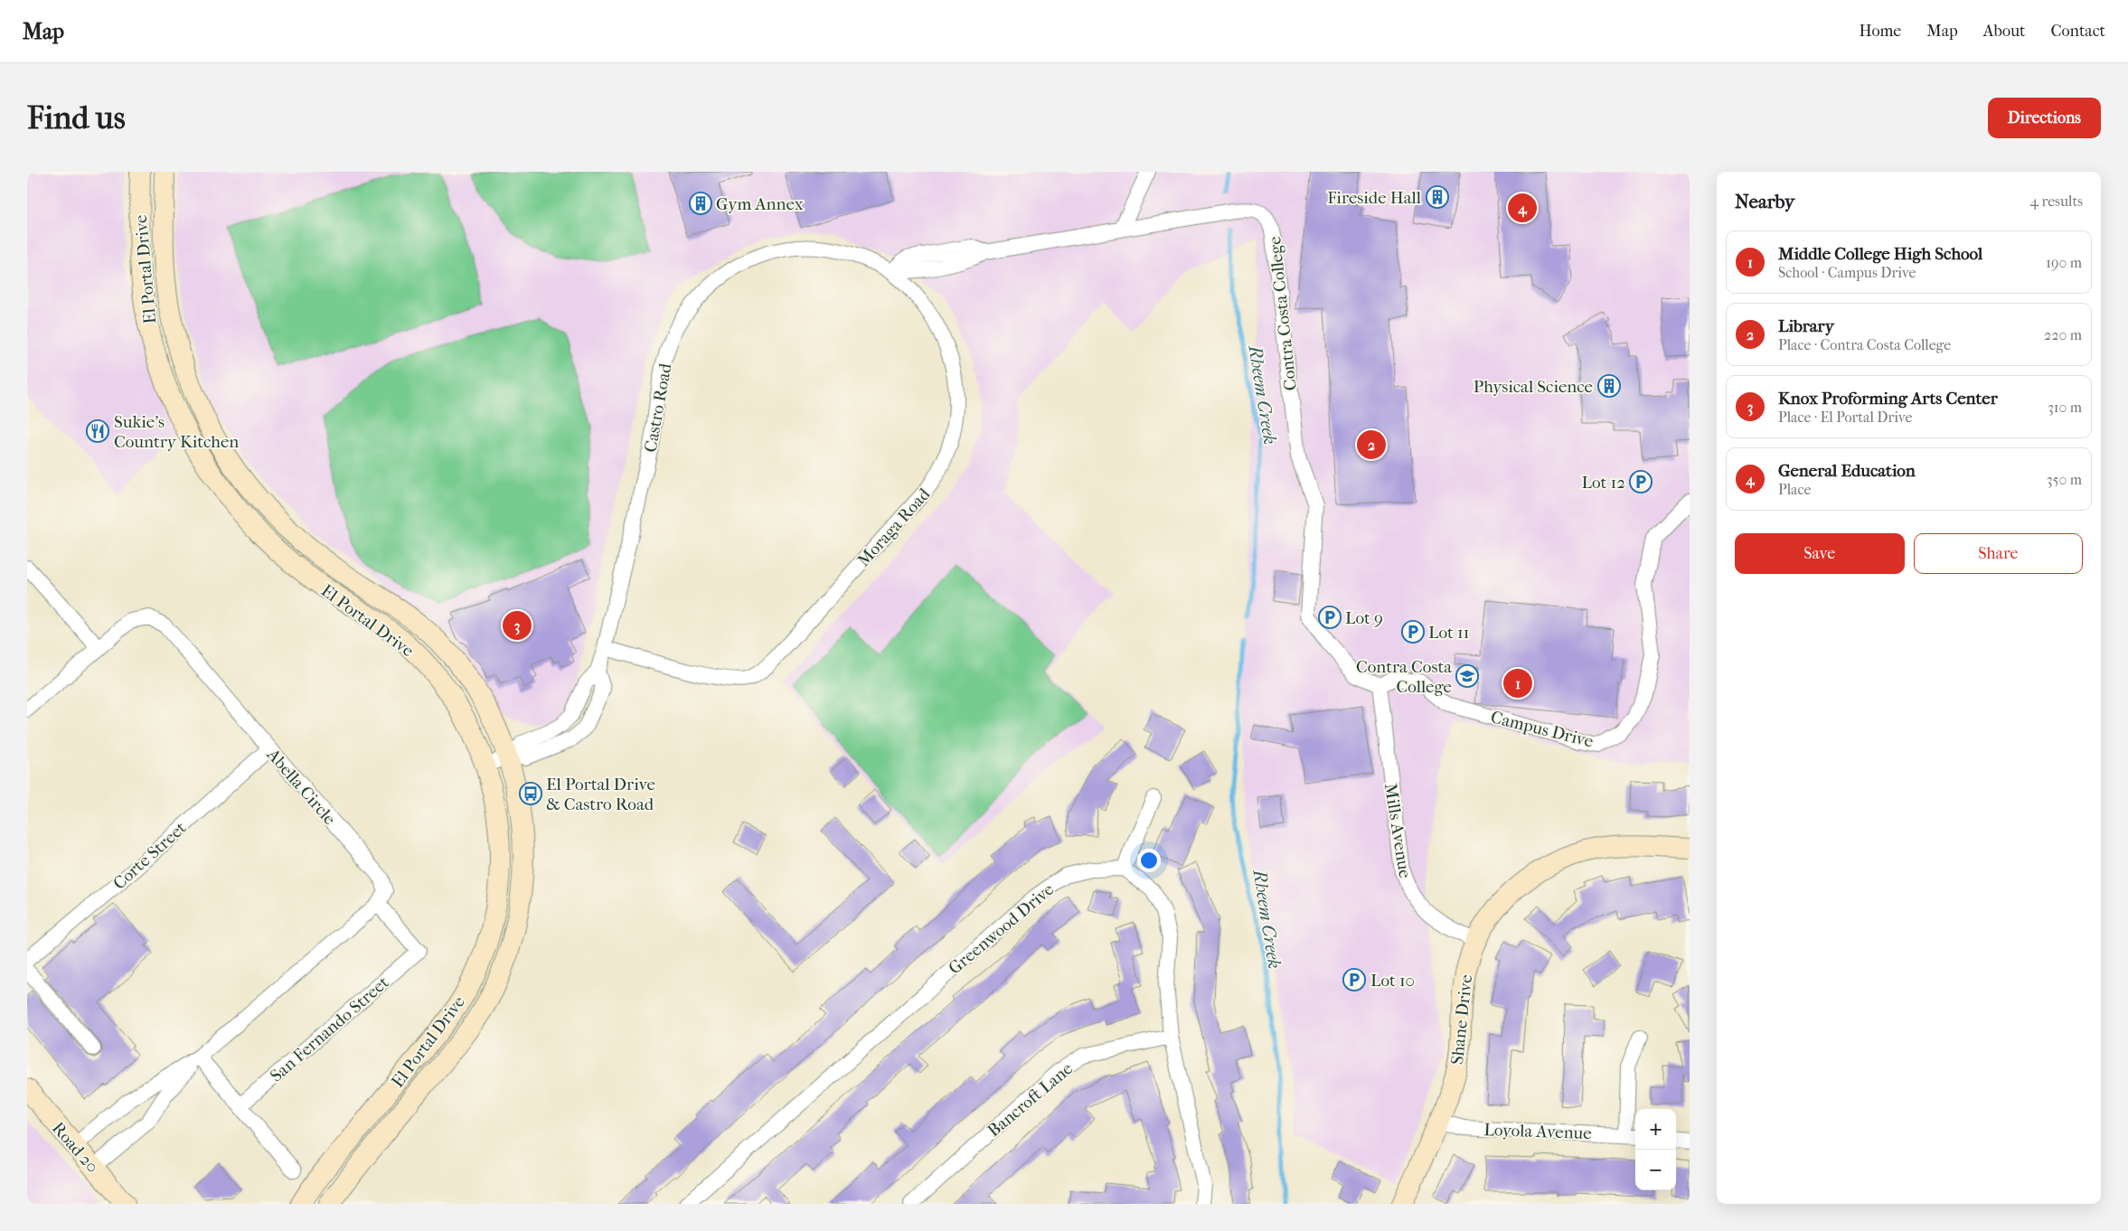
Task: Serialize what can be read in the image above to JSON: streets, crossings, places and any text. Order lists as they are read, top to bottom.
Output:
{
  "streets": {
    "main road": ["El Portal Drive", "Shane Drive", "Road 20"],
    "street": [
      "Contra Costa College",
      "Castro Road",
      "Moraga Road",
      "Campus Drive",
      "Abella Circle",
      "Mills Avenue",
      "Corte Street",
      "Greenwood Drive",
      "San Fernando Street",
      "Bancroft Lane",
      "Loyola Avenue"
    ]
  },
  "crossings": [
    ["El Portal Drive", "Castro Road"],
    ["Contra Costa College", "Moraga Road"],
    ["Contra Costa College", "Campus Drive"],
    ["Contra Costa College", "Mills Avenue"],
    ["Castro Road", "Moraga Road"],
    ["Campus Drive", "Mills Avenue"],
    ["Abella Circle", "Corte Street"],
    ["Abella Circle", "San Fernando Street"],
    ["Mills Avenue", "Shane Drive"],
    ["Shane Drive", "Loyola Avenue"]
  ],
  "water": ["Rheem Creek"],
  "places": {
    "building": ["Fireside Hall", "Gym Annex", "Physical Science"],
    "restaurant": ["Sukie’s Country Kitchen"],
    "parking": [
      "Lot 12",
      "Lot 9",
      "Lot 11",
      "Lot 10"
    ],
    "school or university": ["Contra Costa College"],
    "bus stop": ["El Portal Drive & Castro Road"]
  },
  "page": {
    "header": "Map",
    "nav": [
      "Home",
      "Map",
      "About",
      "Contact"
    ],
    "buttons": [
      "Directions",
      ["Save", "Share"]
    ],
    "title": "Find us",
    "heading": ["Nearby", "4 results"],
    "pins": [
      "4",
      "2",
      "3",
      "1"
    ],
    "list": [
      {
        "mark": "1",
        "name": "Middle College High School",
        "note": "School · Campus Drive",
        "value": "190 m"
      },
      {
        "mark": "2",
        "name": "Library",
        "note": "Place · Contra Costa College",
        "value": "220 m"
      },
      {
        "mark": "3",
        "name": "Knox Proforming Arts Center",
        "note": "Place · El Portal Drive",
        "value": "310 m"
      },
      {
        "mark": "4",
        "name": "General Education",
        "note": "Place",
        "value": "350 m"
      }
    ],
    "map_buttons": ["+", "−"]
  }
}
